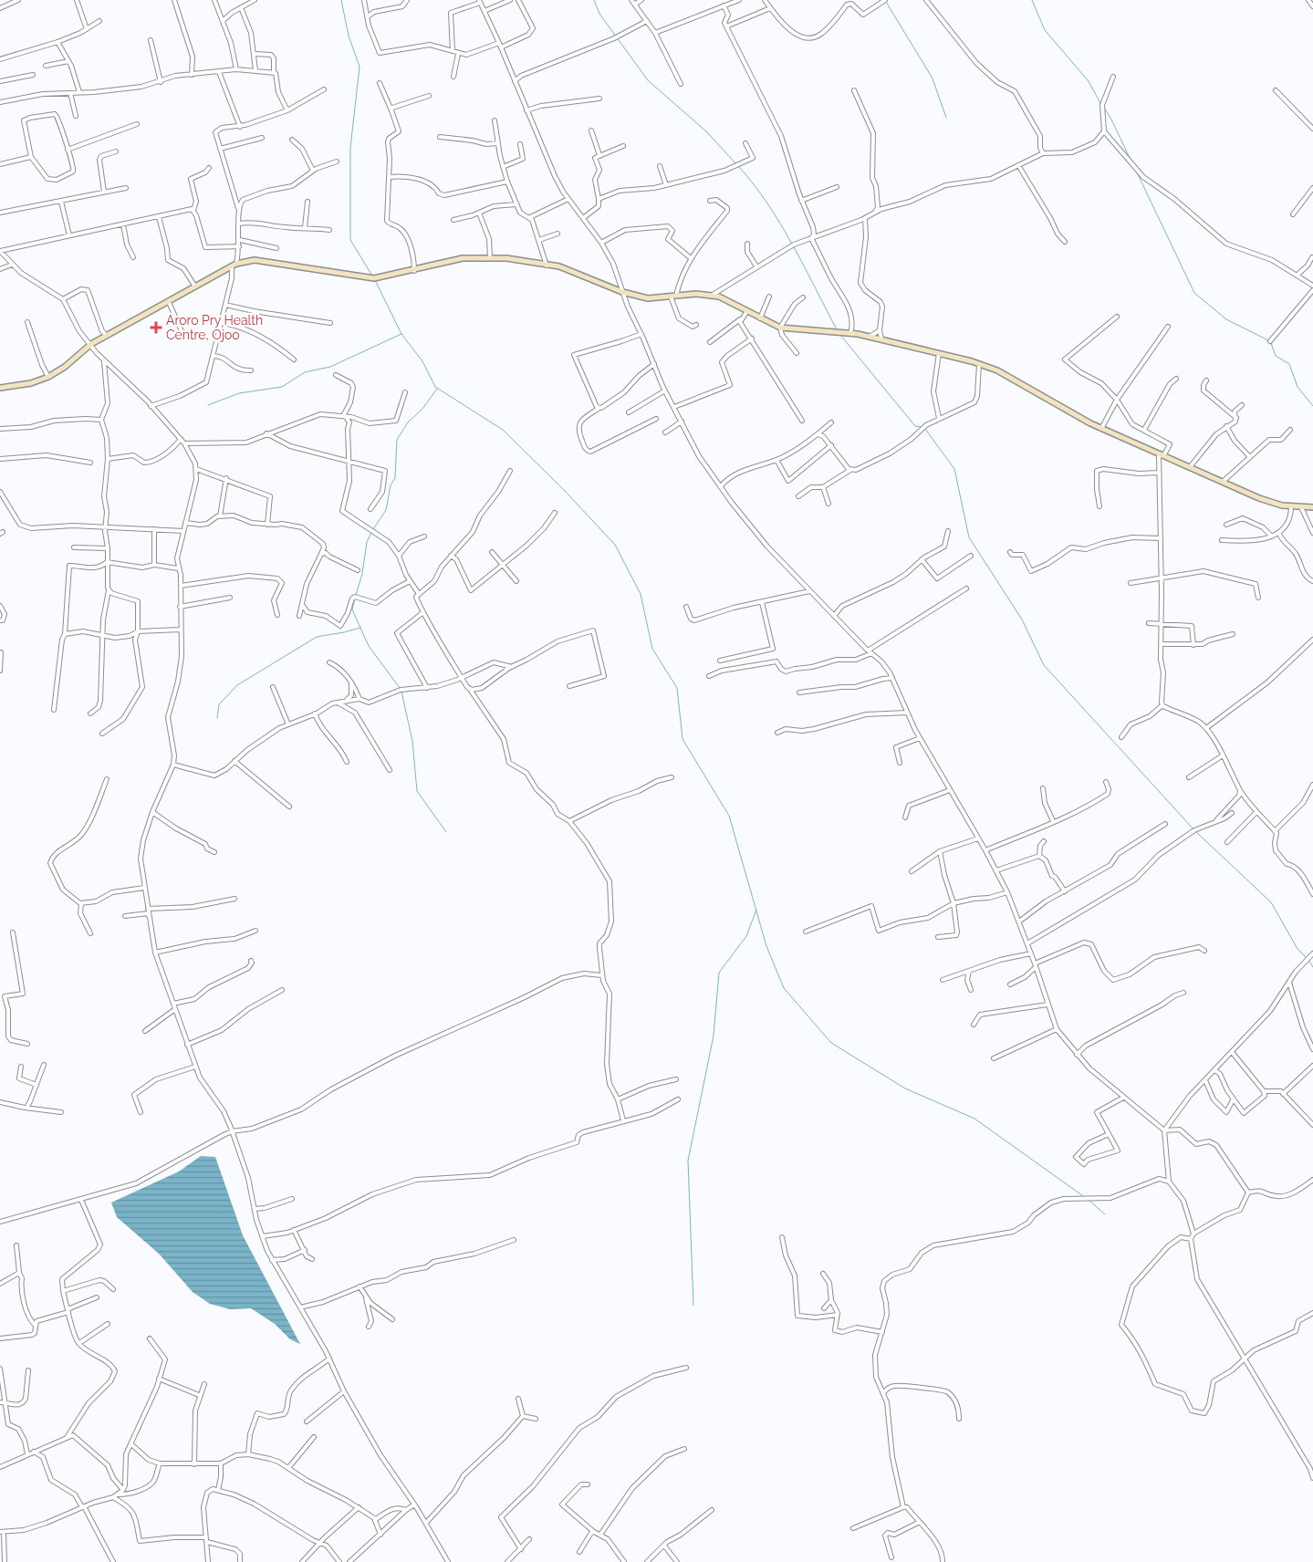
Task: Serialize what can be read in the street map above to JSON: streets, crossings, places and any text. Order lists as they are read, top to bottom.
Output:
{
  "places": {
    "health": ["Aroro Pry Health Centre, Ojoo"]
  }
}
